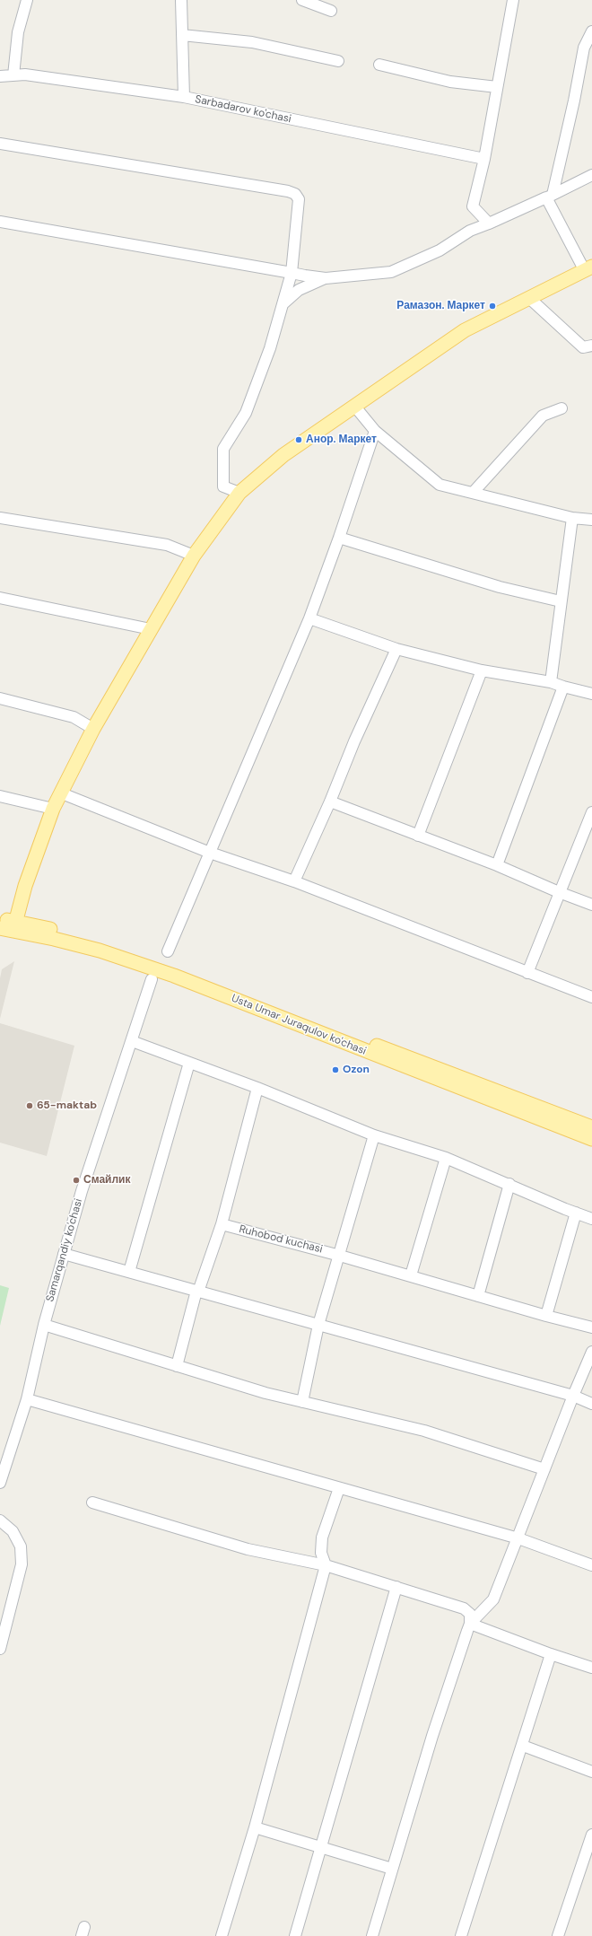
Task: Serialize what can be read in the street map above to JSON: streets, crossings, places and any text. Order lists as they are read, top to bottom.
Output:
{
  "streets": {
    "main road": ["Usta Umar Juraqulov ko'chasi"],
    "street": ["Sarbadarov ko'chasi", "Ruhobod kuchasi", "Samarqandiy ko'chasi"]
  },
  "places": [
    "Рамазон. Маркет",
    "Анор. Маркет",
    "Ozon",
    "65-maktab",
    "Смайлик"
  ]
}
